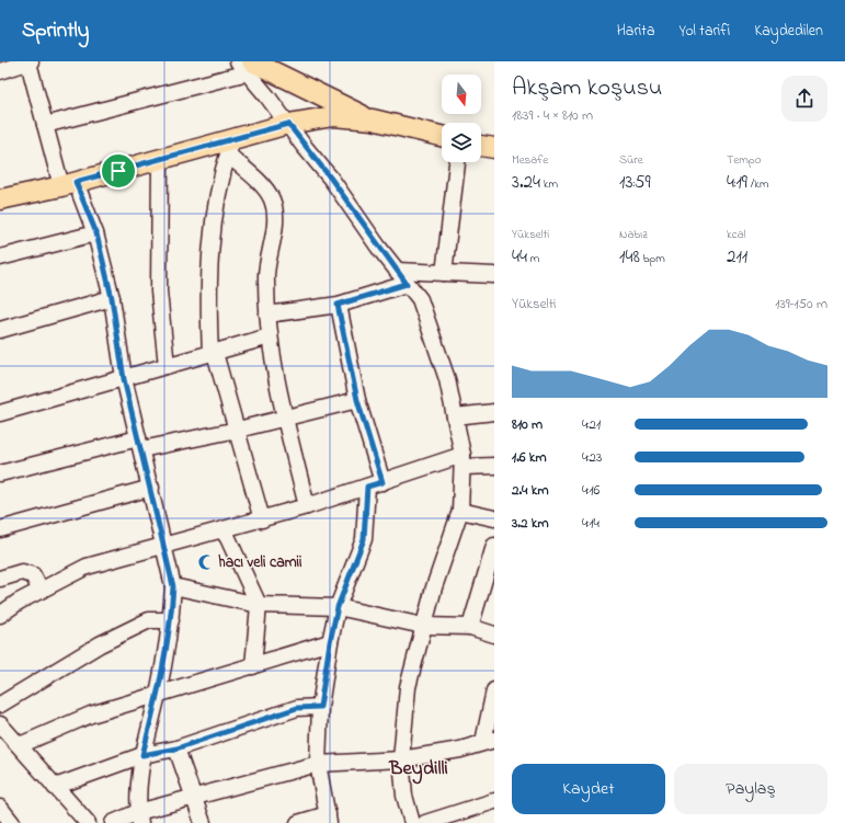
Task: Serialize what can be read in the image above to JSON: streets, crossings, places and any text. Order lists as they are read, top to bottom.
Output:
{
  "districts": ["Beydilli"],
  "places": {
    "mosque": ["hacı veli camii"]
  },
  "north": "bottom",
  "page": {
    "header": "Sprintly",
    "nav": ["Harita", "Yol tarifi", "Kaydedilen"],
    "heading": ["Akşam koşusu", "18:39 · 4 × 810 m"],
    "stats": [
      ["Mesafe", "3.24 km"],
      ["Süre", "13:59"],
      ["Tempo", "4:19 /km"],
      ["Yükselti", "44 m"],
      ["Nabız", "148 bpm"],
      ["kcal", "211"]
    ],
    "chart": ["Yükselti", "139–150 m"],
    "list": [
      {
        "name": "810 m",
        "note": "4:21"
      },
      {
        "name": "1.6 km",
        "note": "4:23"
      },
      {
        "name": "2.4 km",
        "note": "4:16"
      },
      {
        "name": "3.2 km",
        "note": "4:14"
      }
    ],
    "buttons": ["Kaydet", "Paylaş"]
  }
}
